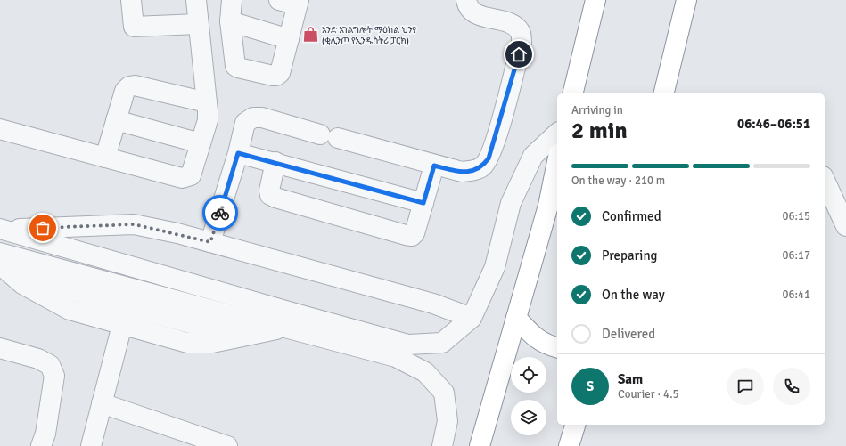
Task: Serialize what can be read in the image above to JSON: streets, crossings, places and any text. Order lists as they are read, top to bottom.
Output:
{
  "places": {
    "shop": ["አንድ አገልግሎት ማዕከል ህንፃ (ቂሊንጦ የኢንዱስትሪ ፓርክ)"]
  },
  "page": {
    "heading": ["2 min", "Arriving in", "06:46–06:51"],
    "panel": ["Sam", "Courier · 4.5"],
    "bar": "On the way · 210 m",
    "list": [
      ["Confirmed", "06:15"],
      ["Preparing", "06:17"],
      ["On the way", "06:41"],
      "Delivered"
    ],
    "round": "S"
  }
}
